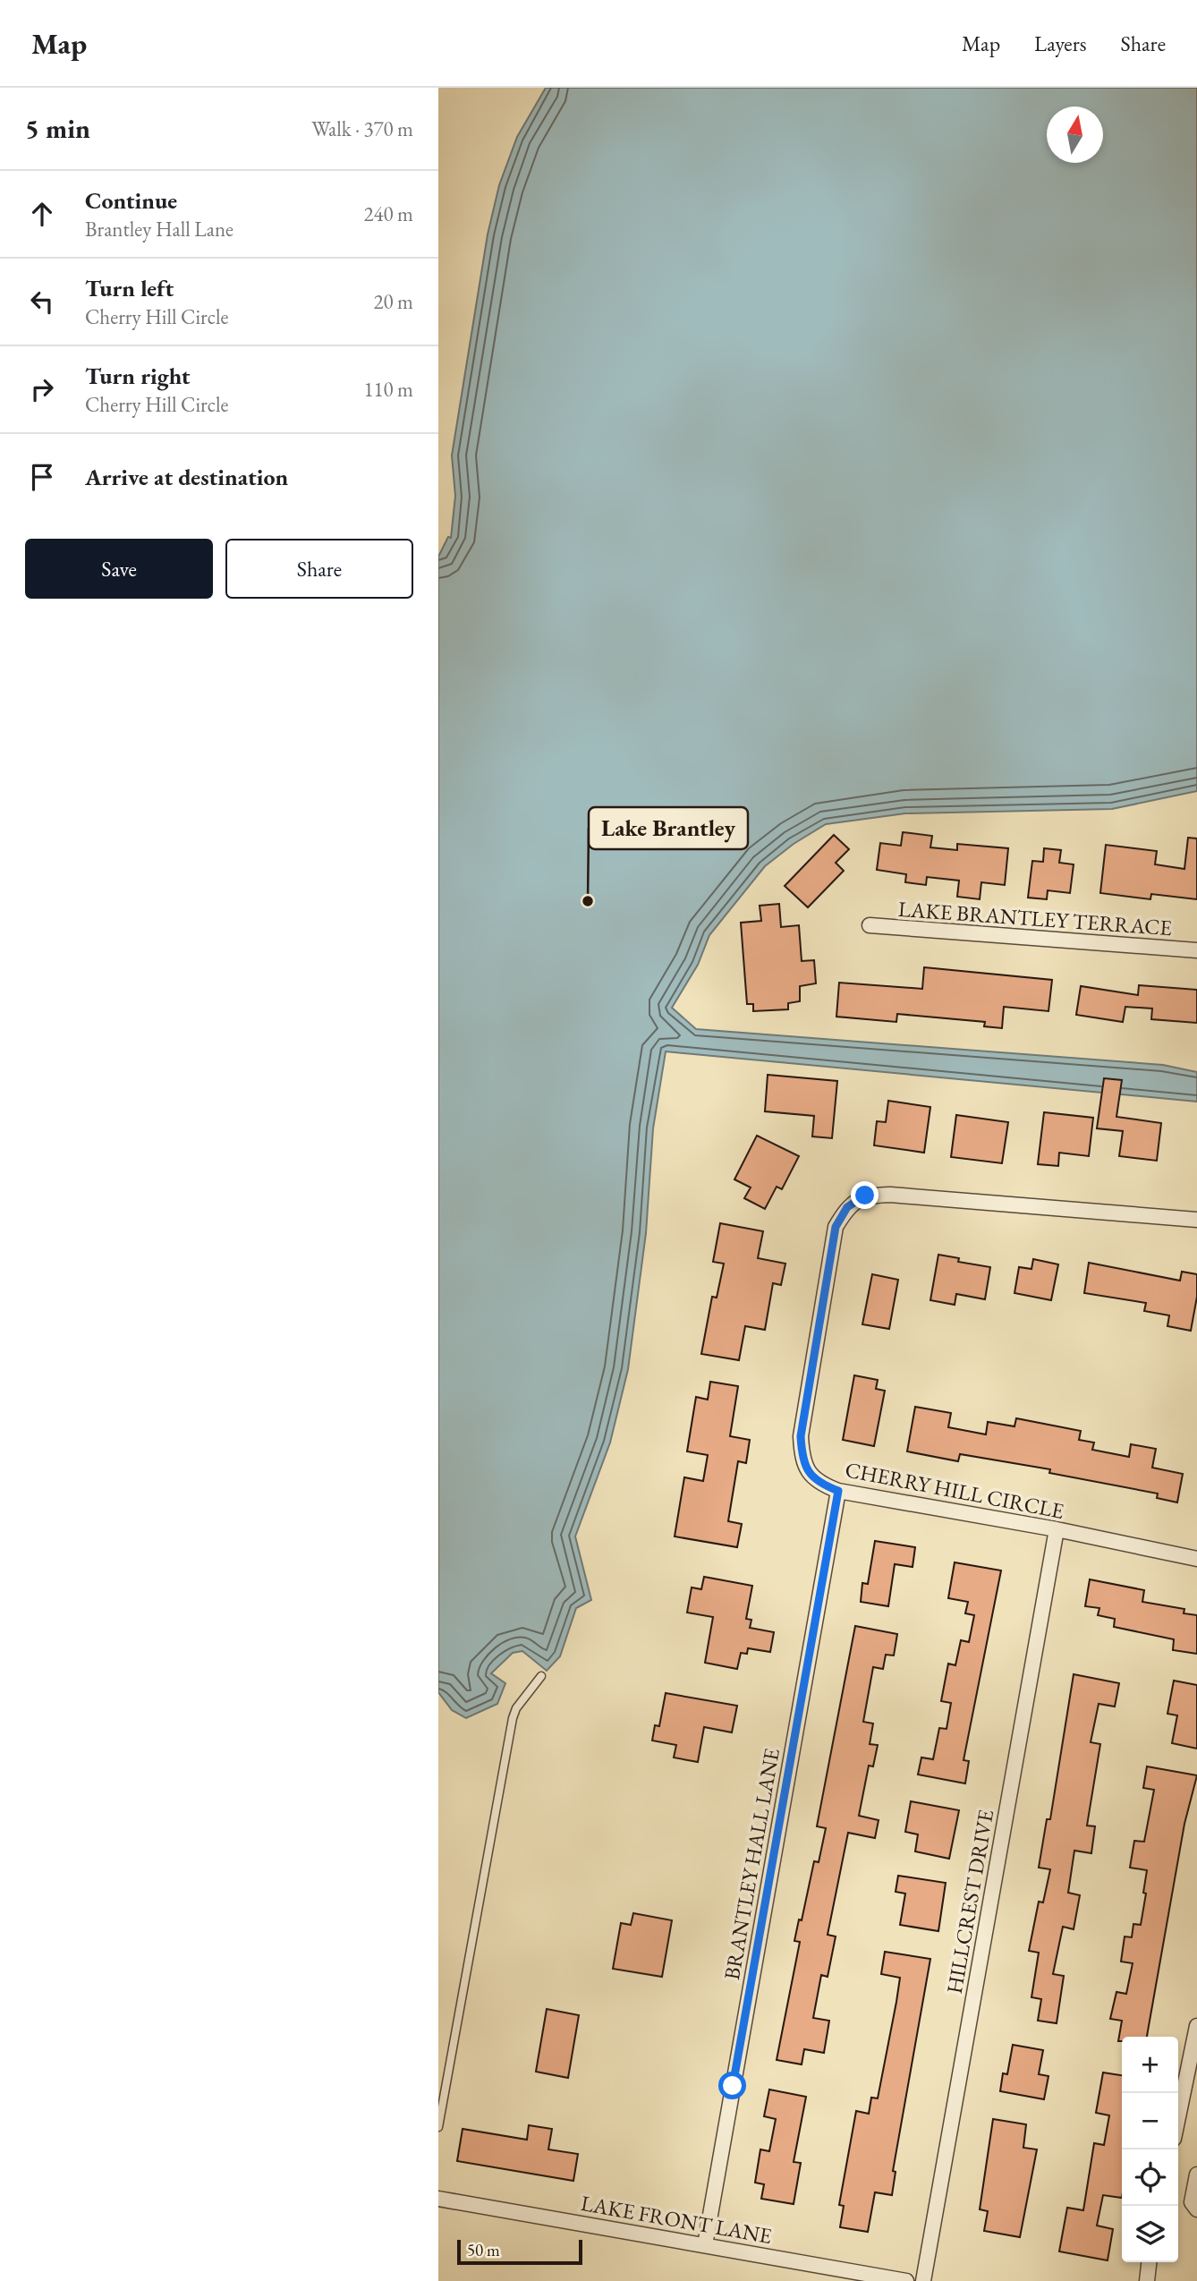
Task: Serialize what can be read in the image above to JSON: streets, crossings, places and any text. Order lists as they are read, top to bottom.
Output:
{
  "streets": {
    "street": [
      "LAKE BRANTLEY TERRACE",
      "CHERRY HILL CIRCLE",
      "BRANTLEY HALL LANE",
      "HILLCREST DRIVE",
      "LAKE FRONT LANE"
    ]
  },
  "crossings": [
    ["CHERRY HILL CIRCLE", "BRANTLEY HALL LANE"],
    ["CHERRY HILL CIRCLE", "HILLCREST DRIVE"],
    ["BRANTLEY HALL LANE", "LAKE FRONT LANE"]
  ],
  "places": ["Lake Brantley"],
  "scale_bar": "50 m",
  "north": "top",
  "page": {
    "header": "Map",
    "nav": ["Map", "Layers", "Share"],
    "heading": ["5 min", "Walk · 370 m"],
    "list": [
      ["Continue", "Brantley Hall Lane", "240 m"],
      ["Turn left", "Cherry Hill Circle", "20 m"],
      ["Turn right", "Cherry Hill Circle", "110 m"],
      "Arrive at destination"
    ],
    "buttons": ["Save", "Share"],
    "map_buttons": ["+", "−"],
    "scale": "50 m"
  }
}
